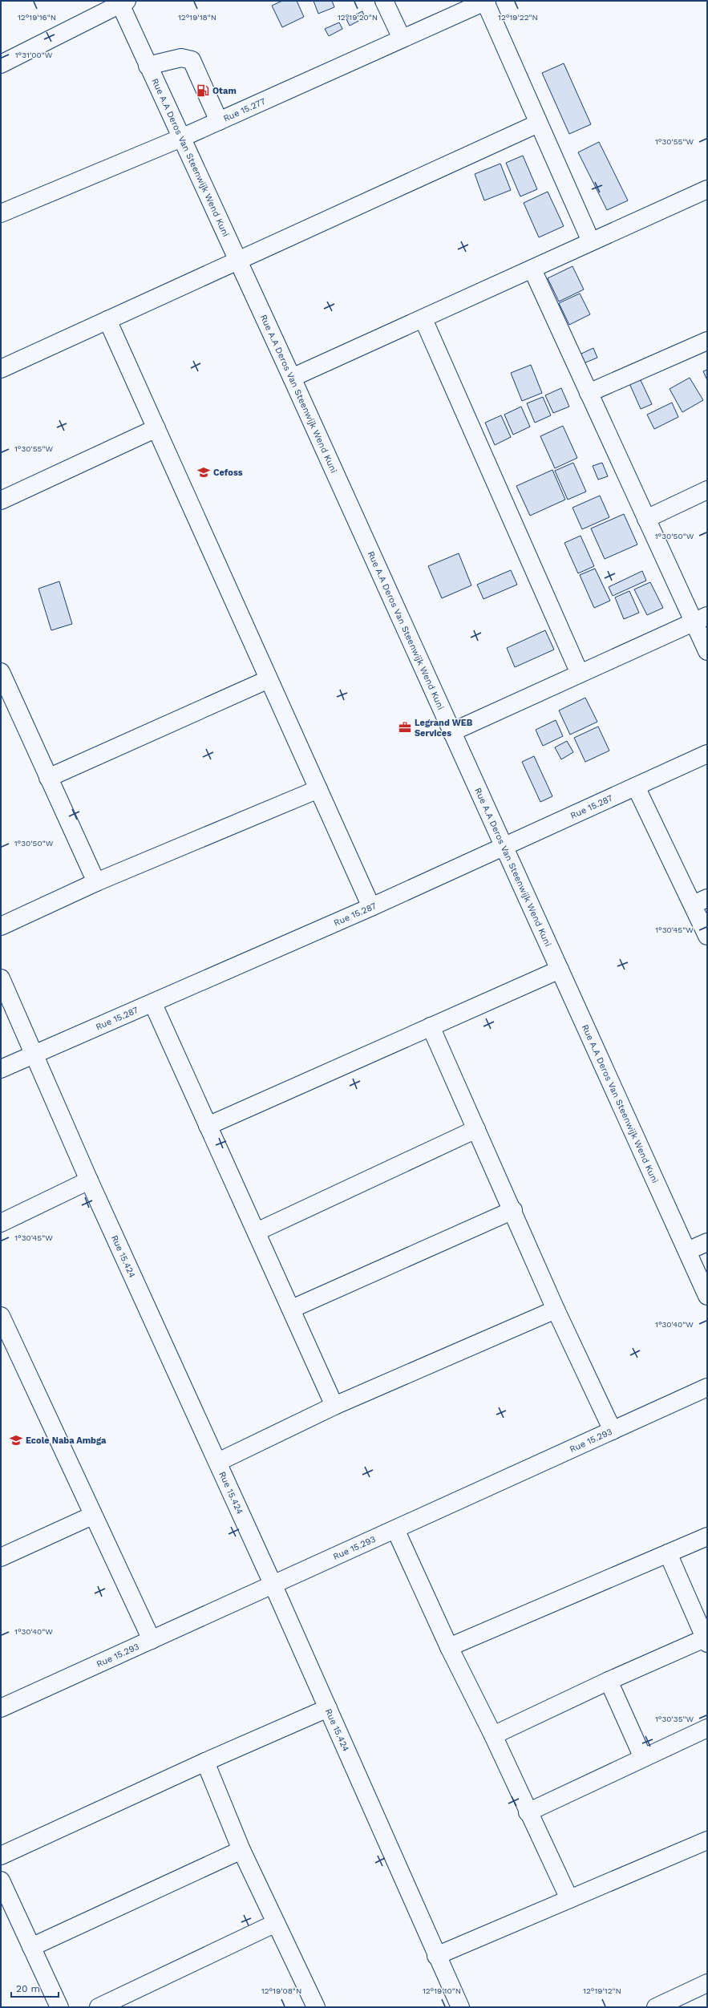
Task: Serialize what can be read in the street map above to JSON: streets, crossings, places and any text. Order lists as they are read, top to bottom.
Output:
{
  "streets": {
    "street": [
      "Rue 15.277",
      "Rue A.A Deros Van Steenwijk Wend Kuni",
      "Rue 15.287",
      "Rue 15.424",
      "Rue 15.293"
    ]
  },
  "crossings": [
    ["Rue 15.277", "Rue A.A Deros Van Steenwijk Wend Kuni"],
    ["Rue A.A Deros Van Steenwijk Wend Kuni", "Rue 15.287"],
    ["Rue 15.287", "Rue 15.424"],
    ["Rue 15.424", "Rue 15.293"]
  ],
  "places": {
    "fuel station": ["Otam"],
    "school or university": ["Cefoss", "Ecole Naba Ambga"],
    "office": ["Legrand WEB Services"]
  },
  "scale_bar": "20 m",
  "coordinates": [
    "12°19'16\"N",
    "12°19'22\"N",
    "12°19'18\"N",
    "12°19'20\"N",
    "1°31'00\"W",
    "1°30'55\"W",
    "1°30'50\"W",
    "1°30'45\"W",
    "1°30'40\"W",
    "1°30'35\"W",
    "12°19'08\"N",
    "12°19'10\"N",
    "12°19'12\"N"
  ]
}
